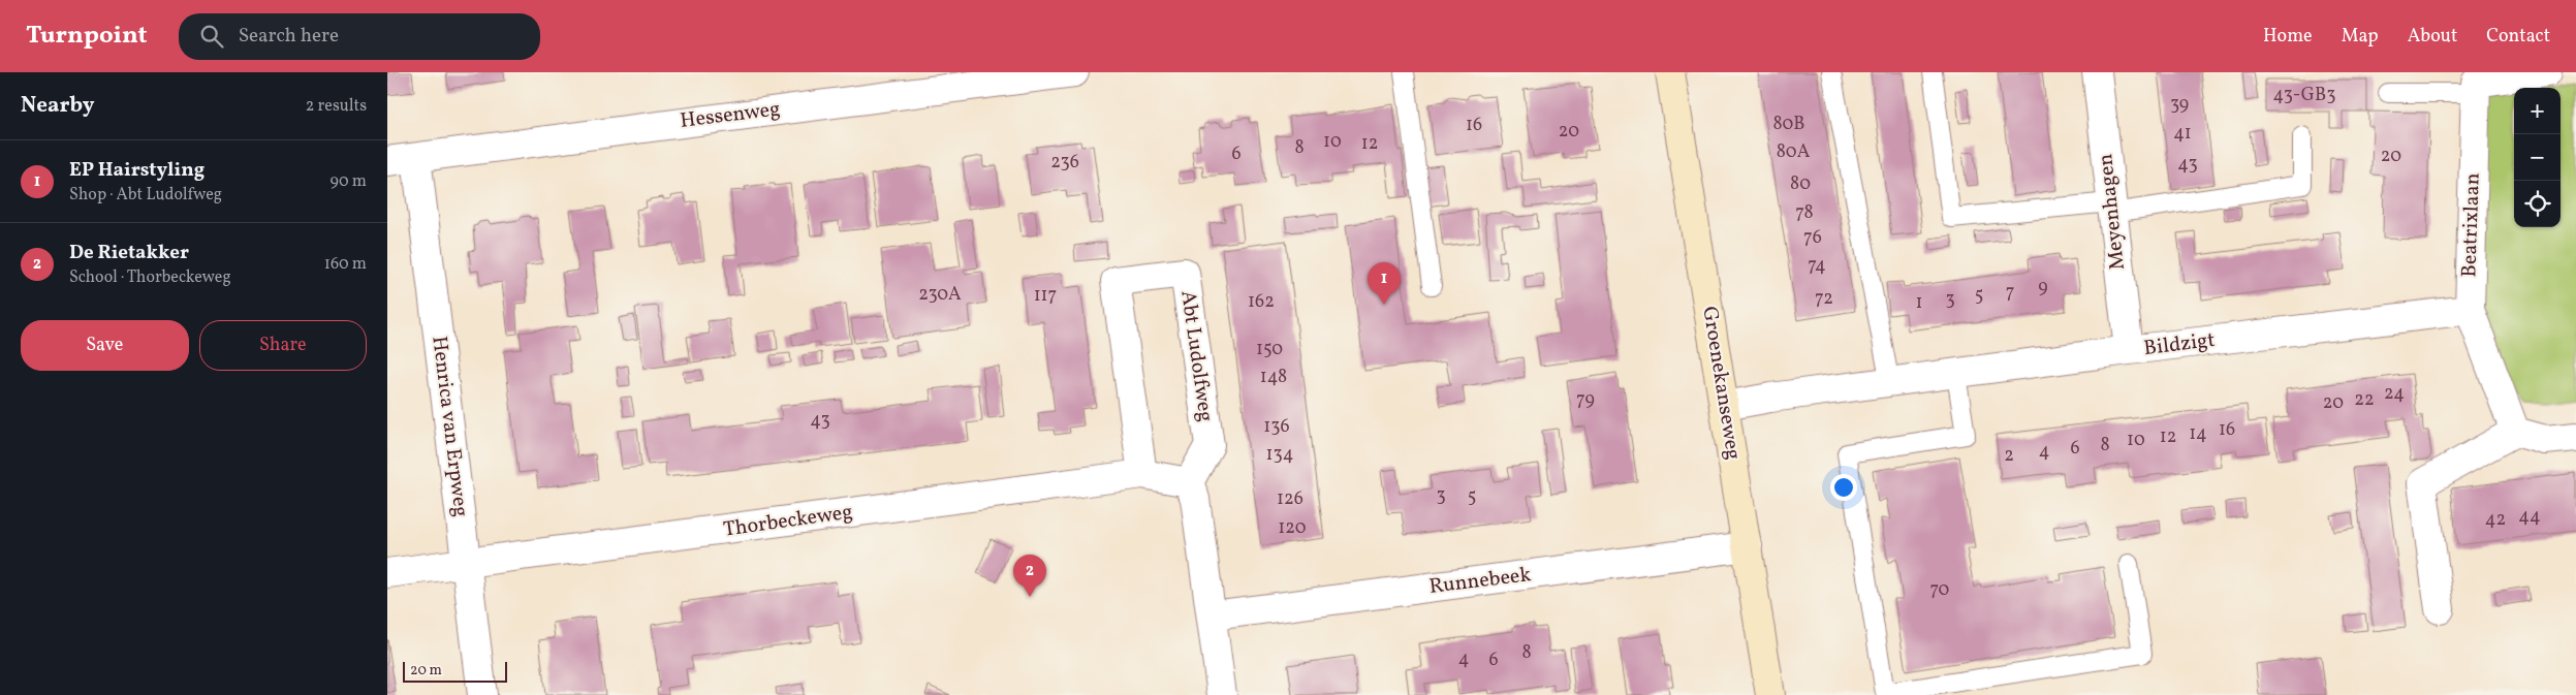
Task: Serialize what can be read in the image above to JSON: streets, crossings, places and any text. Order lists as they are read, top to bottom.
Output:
{
  "streets": {
    "main road": ["Groenekanseweg"],
    "street": [
      "Hessenweg",
      "Meyenhagen",
      "Beatrixlaan",
      "Bildzigt",
      "Abt Ludolfweg",
      "Henrica van Erpweg",
      "Thorbeckeweg",
      "Runnebeek"
    ]
  },
  "crossings": [
    ["Hessenweg", "Henrica van Erpweg"],
    ["Meyenhagen", "Bildzigt"],
    ["Beatrixlaan", "Bildzigt"],
    ["Bildzigt", "Groenekanseweg"],
    ["Abt Ludolfweg", "Thorbeckeweg"],
    ["Groenekanseweg", "Runnebeek"],
    ["Henrica van Erpweg", "Thorbeckeweg"]
  ],
  "house_numbers": [
    "43-GB3",
    "39",
    "80B",
    "16",
    "20",
    "41",
    "10",
    "12",
    "8",
    "80A",
    "6",
    "20",
    "236",
    "43",
    "80",
    "78",
    "76",
    "74",
    "9",
    "7",
    "230A",
    "117",
    "5",
    "72",
    "3",
    "162",
    "1",
    "150",
    "148",
    "24",
    "79",
    "22",
    "20",
    "43",
    "136",
    "16",
    "14",
    "12",
    "10",
    "8",
    "6",
    "4",
    "134",
    "2",
    "3",
    "5",
    "126",
    "44",
    "42",
    "120",
    "70",
    "8",
    "4",
    "6"
  ],
  "scale_bar": "20 m",
  "page": {
    "header": "Turnpoint",
    "search": "Search here",
    "nav": [
      "Home",
      "Map",
      "About",
      "Contact"
    ],
    "heading": ["Nearby", "2 results"],
    "map_buttons": ["+", "−"],
    "list": [
      {
        "mark": "1",
        "name": "EP Hairstyling",
        "note": "Shop · Abt Ludolfweg",
        "value": "90 m"
      },
      {
        "mark": "2",
        "name": "De Rietakker",
        "note": "School · Thorbeckeweg",
        "value": "160 m"
      }
    ],
    "pins": ["1", "2"],
    "buttons": ["Save", "Share"],
    "scale": "20 m"
  }
}
